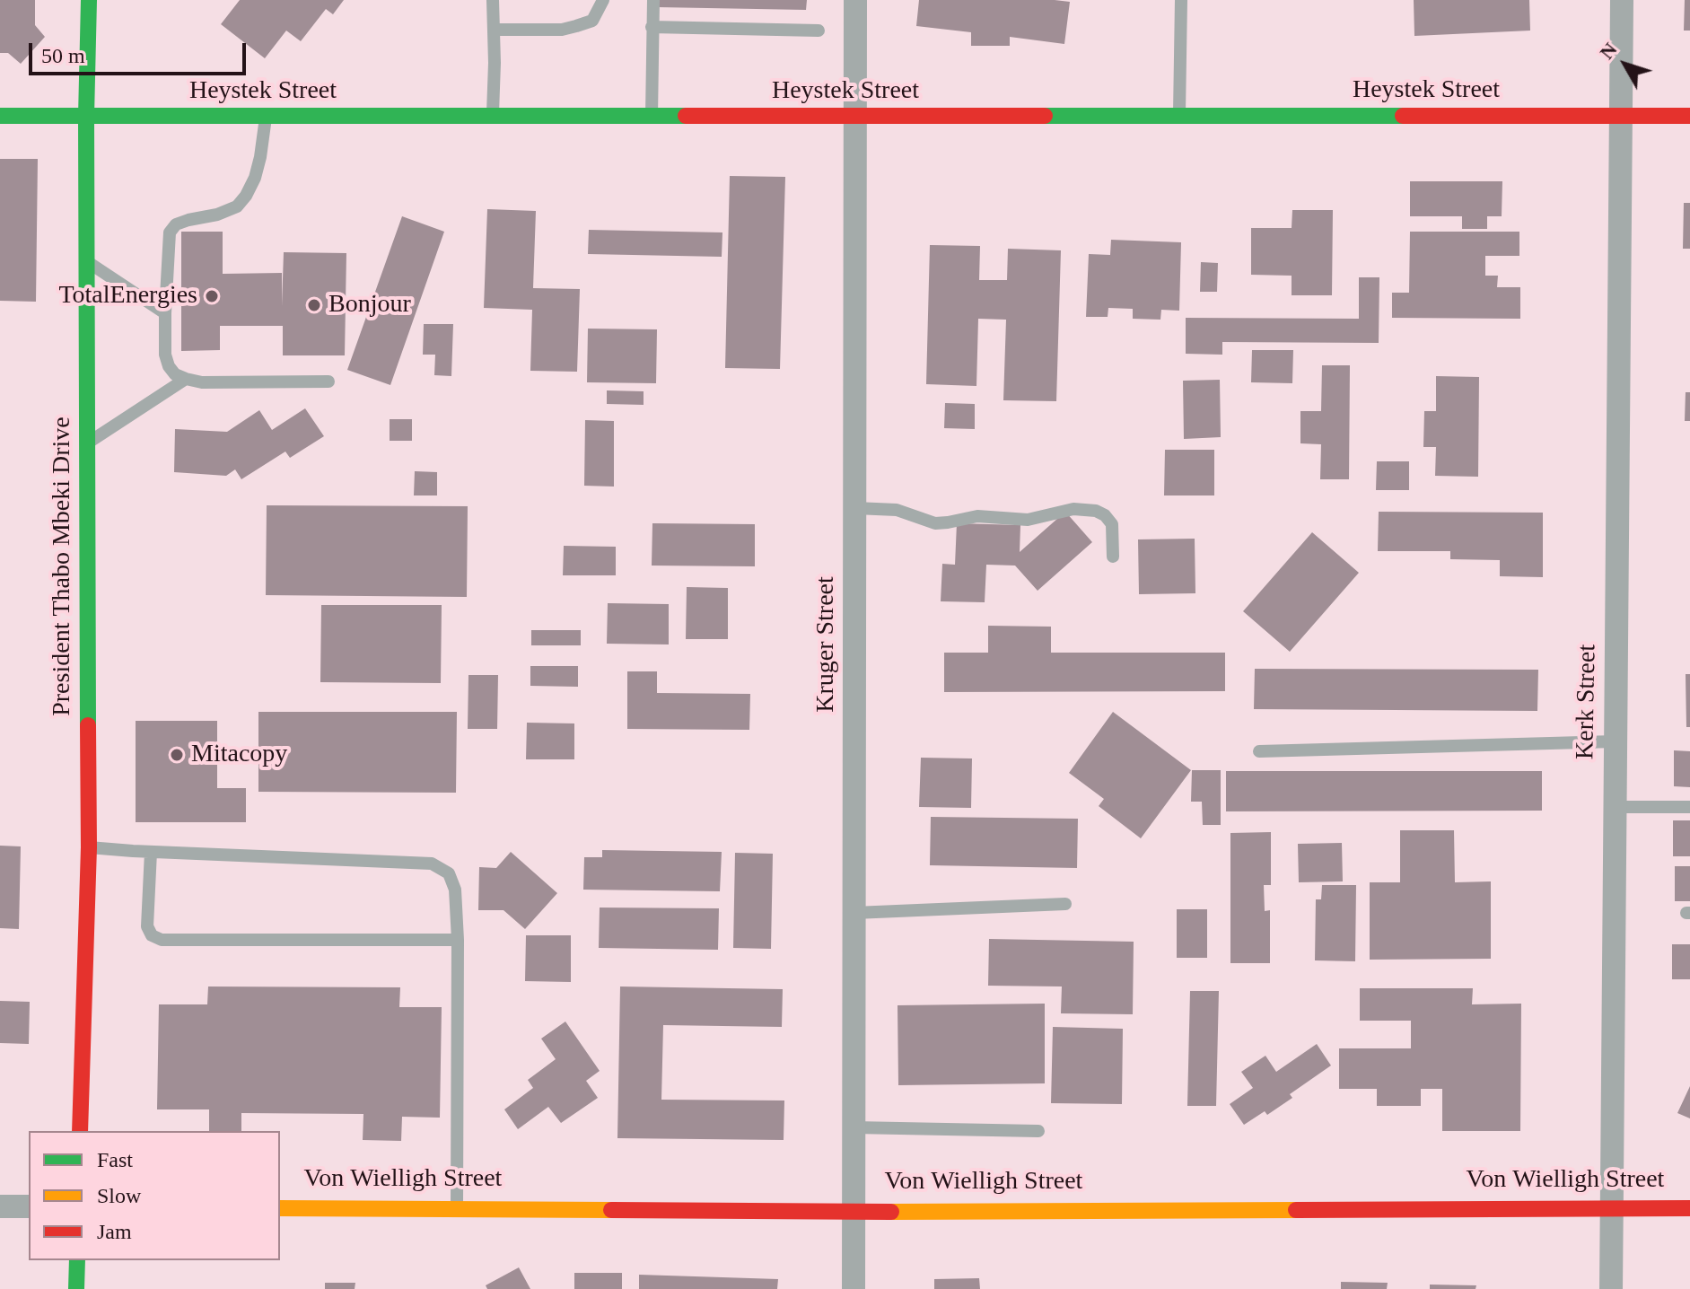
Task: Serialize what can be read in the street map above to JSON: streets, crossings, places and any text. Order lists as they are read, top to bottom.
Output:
{
  "streets": {
    "street": [
      "Heystek Street",
      "President Thabo Mbeki Drive",
      "Kruger Street",
      "Kerk Street",
      "Von Wielligh Street"
    ]
  },
  "crossings": [
    ["Heystek Street", "President Thabo Mbeki Drive"],
    ["Heystek Street", "Kruger Street"],
    ["Heystek Street", "Kerk Street"],
    ["Kruger Street", "Von Wielligh Street"],
    ["Kerk Street", "Von Wielligh Street"]
  ],
  "places": ["TotalEnergies", "Bonjour", "Mitacopy"],
  "legend": ["Fast", "Slow", "Jam"],
  "scale_bar": "50 m",
  "north": "top left"
}
